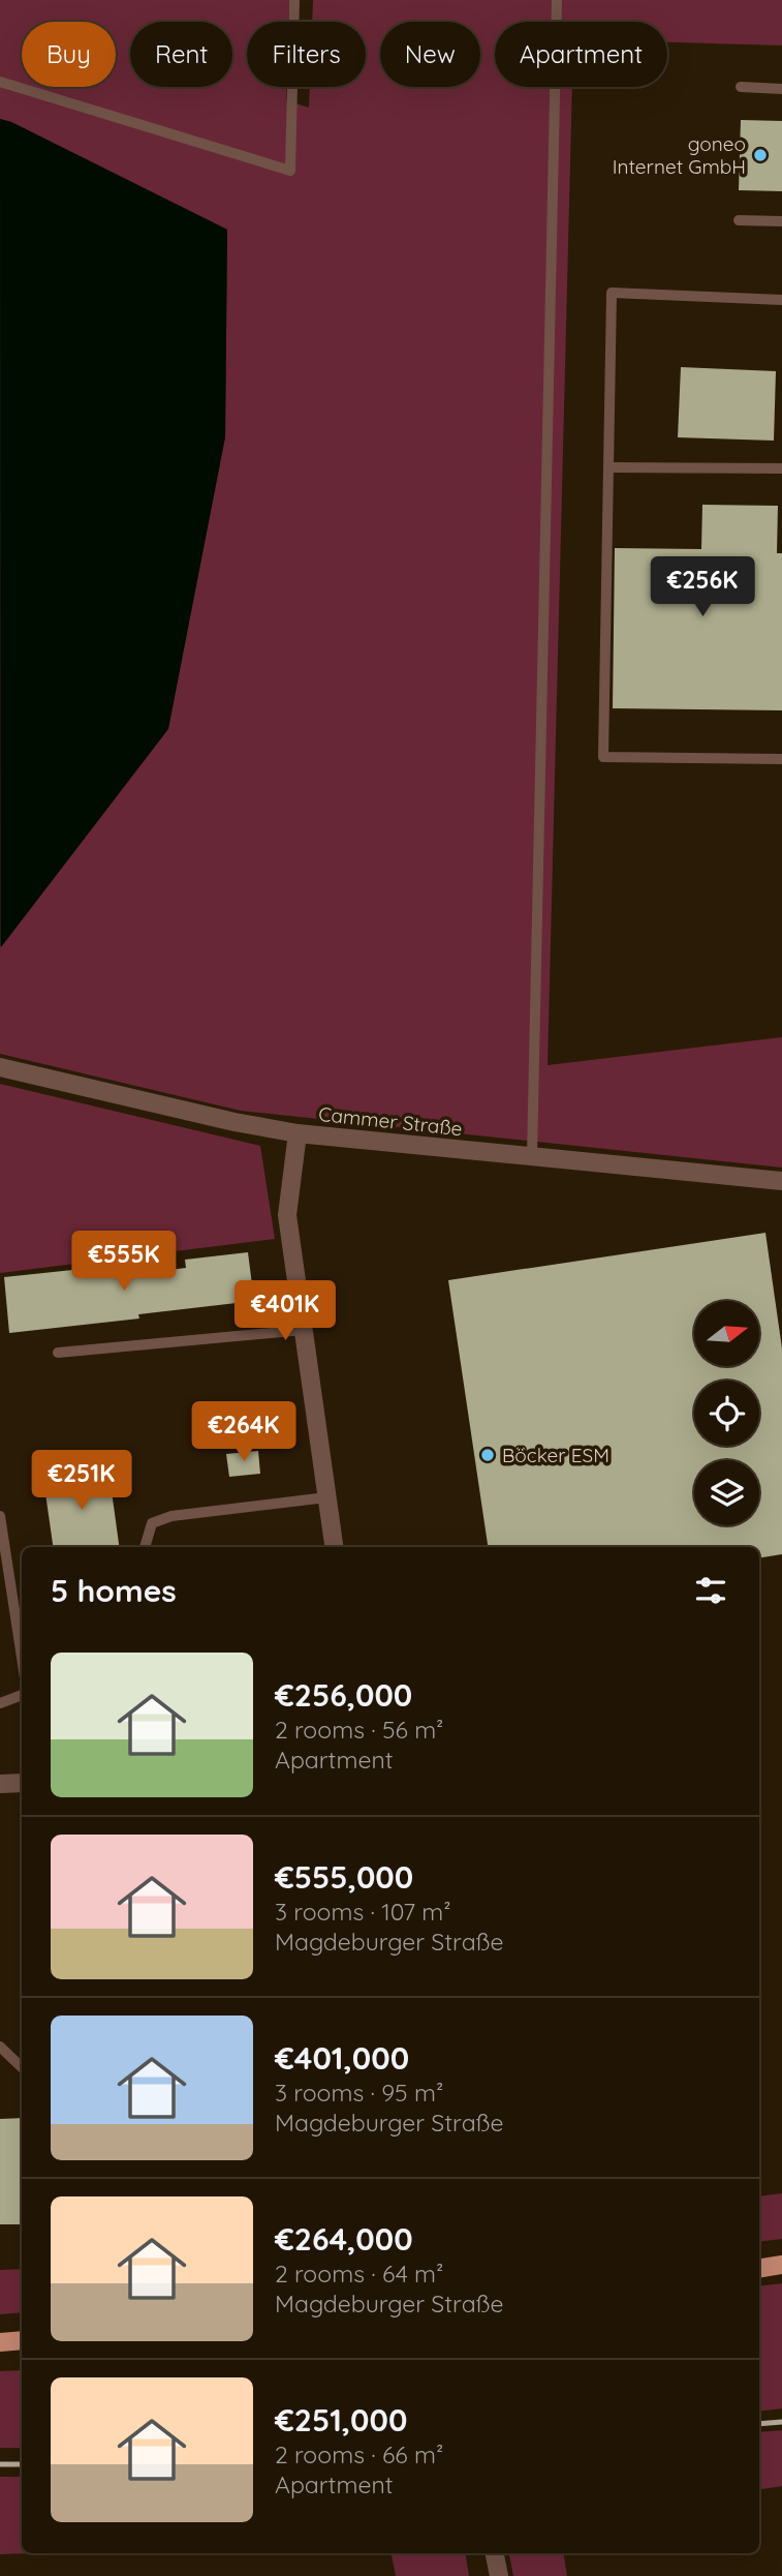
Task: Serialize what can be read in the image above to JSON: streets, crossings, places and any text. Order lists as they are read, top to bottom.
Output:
{
  "streets": {
    "street": ["Cammer Straße"]
  },
  "places": ["goneo Internet GmbH", "Böcker ESM"],
  "north": "right",
  "page": {
    "chip": [
      "Buy",
      "Rent",
      "Filters",
      "New",
      "Apartment"
    ],
    "price": [
      "€256K",
      "€555K",
      "€401K",
      "€264K",
      "€251K"
    ],
    "heading": "5 homes",
    "list": [
      {
        "name": "€256,000",
        "note": "2 rooms · 56 m² · Apartment"
      },
      {
        "name": "€555,000",
        "note": "3 rooms · 107 m² · Magdeburger Straße"
      },
      {
        "name": "€401,000",
        "note": "3 rooms · 95 m² · Magdeburger Straße"
      },
      {
        "name": "€264,000",
        "note": "2 rooms · 64 m² · Magdeburger Straße"
      },
      {
        "name": "€251,000",
        "note": "2 rooms · 66 m² · Apartment"
      }
    ]
  }
}
